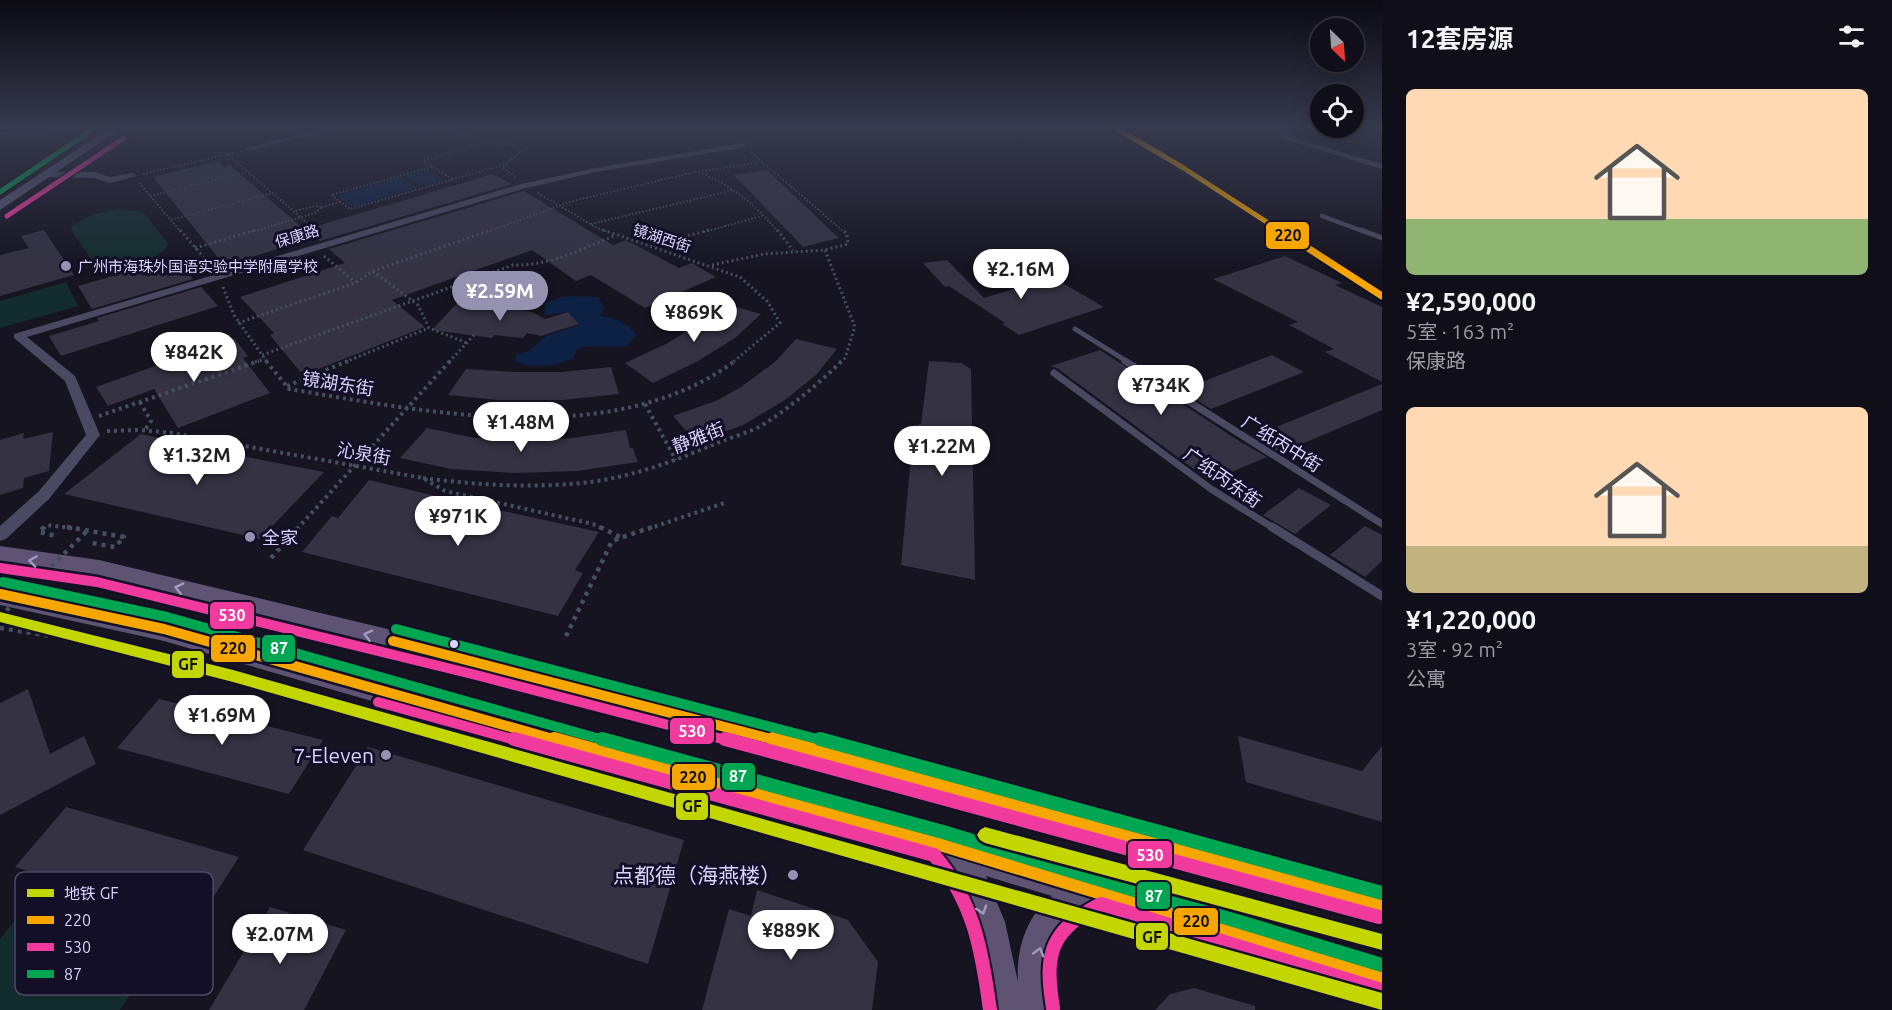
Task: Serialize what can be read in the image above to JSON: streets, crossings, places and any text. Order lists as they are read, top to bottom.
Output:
{
  "streets": {
    "street": ["保康路"],
    "lane": ["广纸丙中街", "广纸丙东街"],
    "path": [
      "镜湖西街",
      "镜湖东街",
      "静雅街",
      "沁泉街"
    ]
  },
  "crossings": [
    ["保康路", "镜湖西街"],
    ["保康路", "镜湖东街"],
    ["保康路", "沁泉街"],
    ["镜湖西街", "镜湖东街"],
    ["静雅街", "沁泉街"]
  ],
  "places": [
    "广州市海珠外国语实验中学附属学校",
    "全家",
    "7-Eleven",
    "点都德（海燕楼）"
  ],
  "lines": [
    "transit line 220",
    "transit line 530",
    "transit line 87",
    "metro line GF"
  ],
  "legend": [
    "地铁 GF",
    "220",
    "530",
    "87"
  ],
  "north": "bottom right",
  "page": {
    "heading": "12套房源",
    "list": [
      {
        "name": "¥2,590,000",
        "note": "5室 · 163 m² · 保康路"
      },
      {
        "name": "¥1,220,000",
        "note": "3室 · 92 m² · 公寓"
      }
    ],
    "price": [
      "¥2.16M",
      "¥2.59M",
      "¥869K",
      "¥842K",
      "¥734K",
      "¥1.48M",
      "¥1.22M",
      "¥1.32M",
      "¥971K",
      "¥1.69M",
      "¥889K",
      "¥2.07M"
    ]
  }
}
